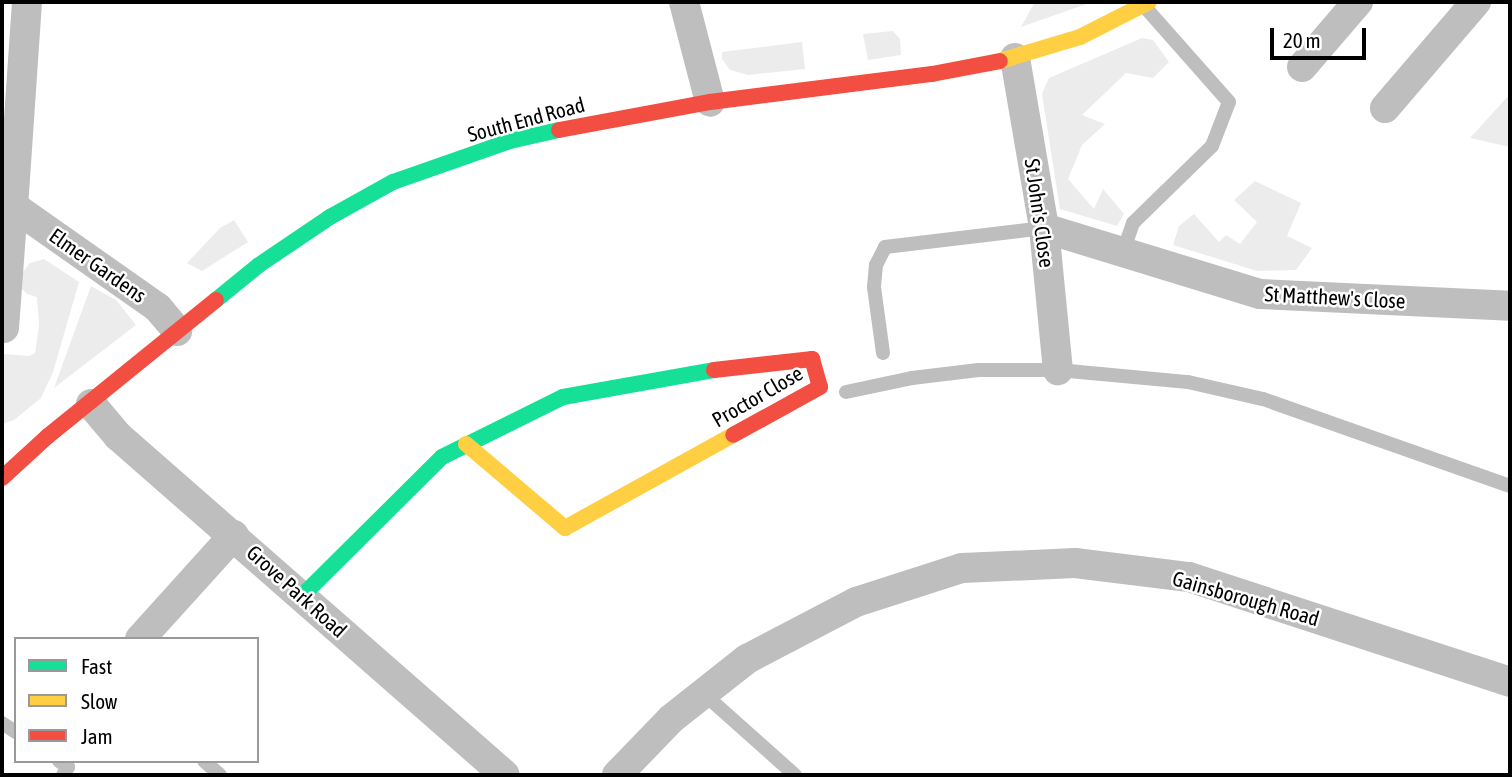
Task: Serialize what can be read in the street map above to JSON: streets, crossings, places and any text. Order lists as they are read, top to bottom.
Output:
{
  "streets": {
    "street": [
      "South End Road",
      "St John's Close",
      "Elmer Gardens",
      "St Matthew's Close",
      "Proctor Close",
      "Grove Park Road",
      "Gainsborough Road"
    ]
  },
  "crossings": [
    ["South End Road", "St John's Close"],
    ["South End Road", "Elmer Gardens"],
    ["South End Road", "Grove Park Road"],
    ["St John's Close", "St Matthew's Close"],
    ["Proctor Close", "Grove Park Road"]
  ],
  "legend": ["Fast", "Slow", "Jam"],
  "scale_bar": "20 m"
}
